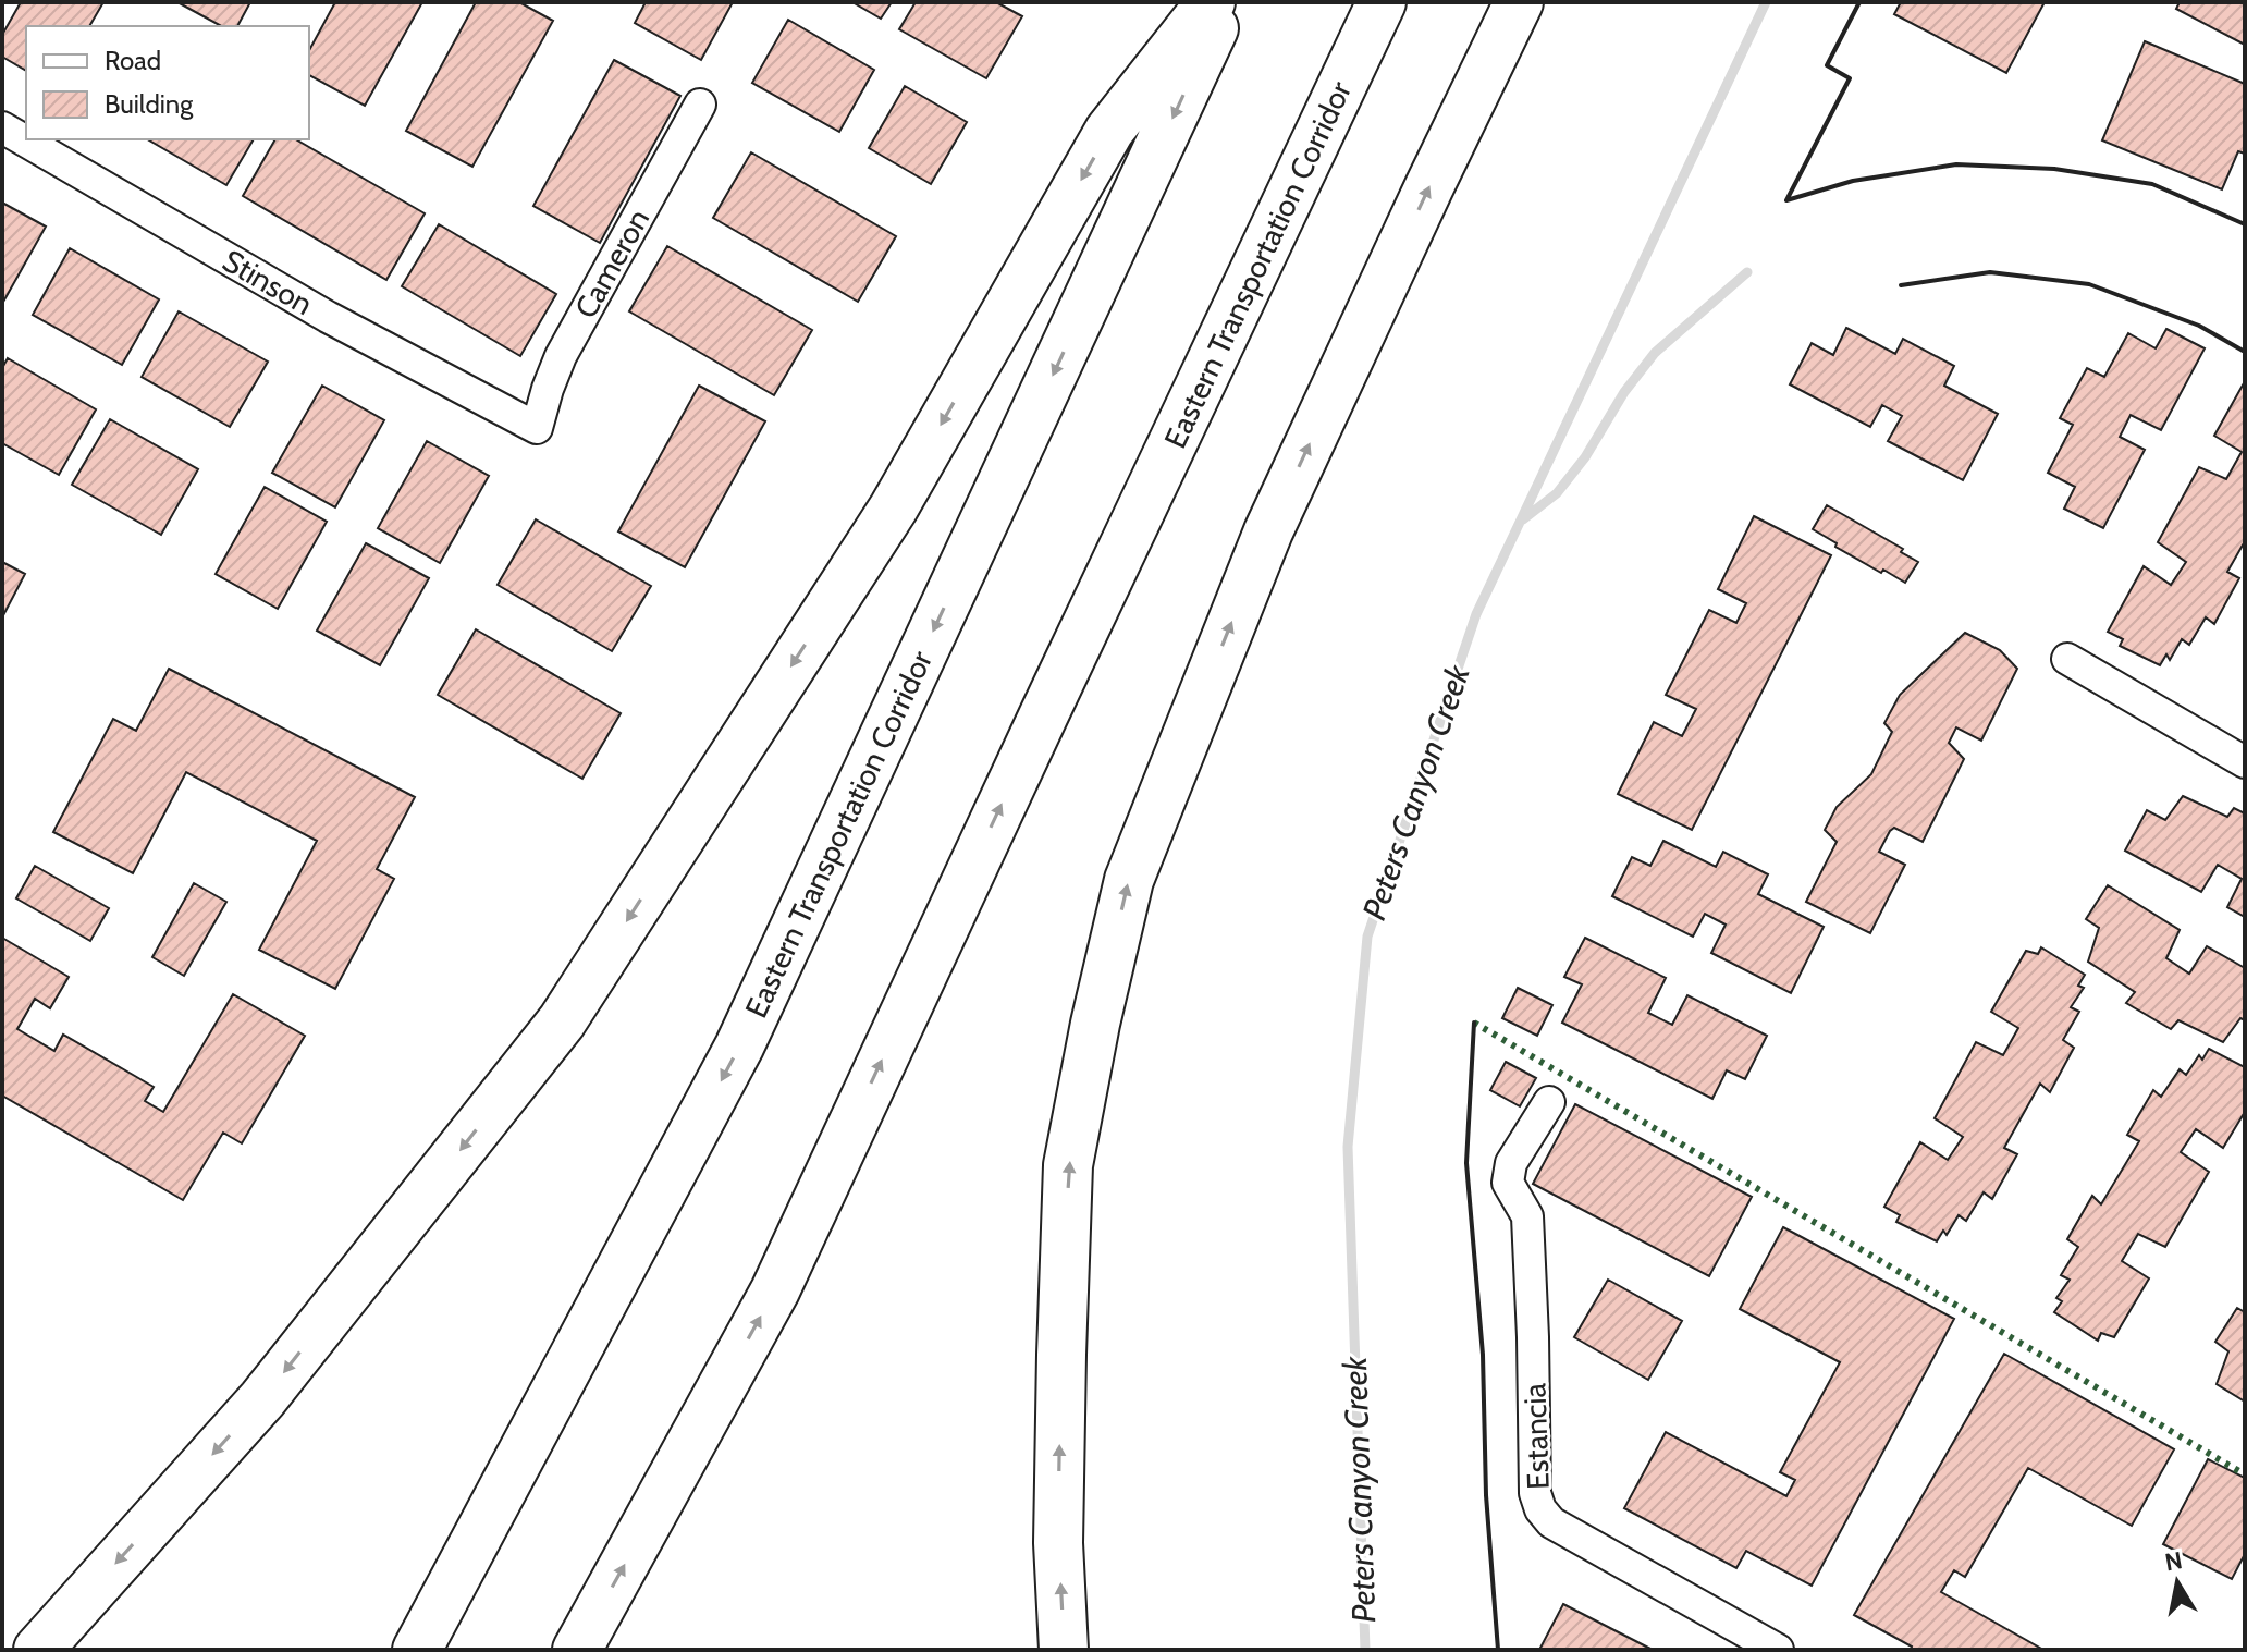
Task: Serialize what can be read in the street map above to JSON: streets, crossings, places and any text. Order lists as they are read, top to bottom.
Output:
{
  "streets": {
    "highway": ["Eastern Transportation Corridor"],
    "street": ["Cameron", "Stinson", "Estancia"]
  },
  "crossings": [
    ["Cameron", "Stinson"]
  ],
  "water": ["Peters Canyon Creek"],
  "legend": ["Road", "Building"],
  "north": "top"
}
